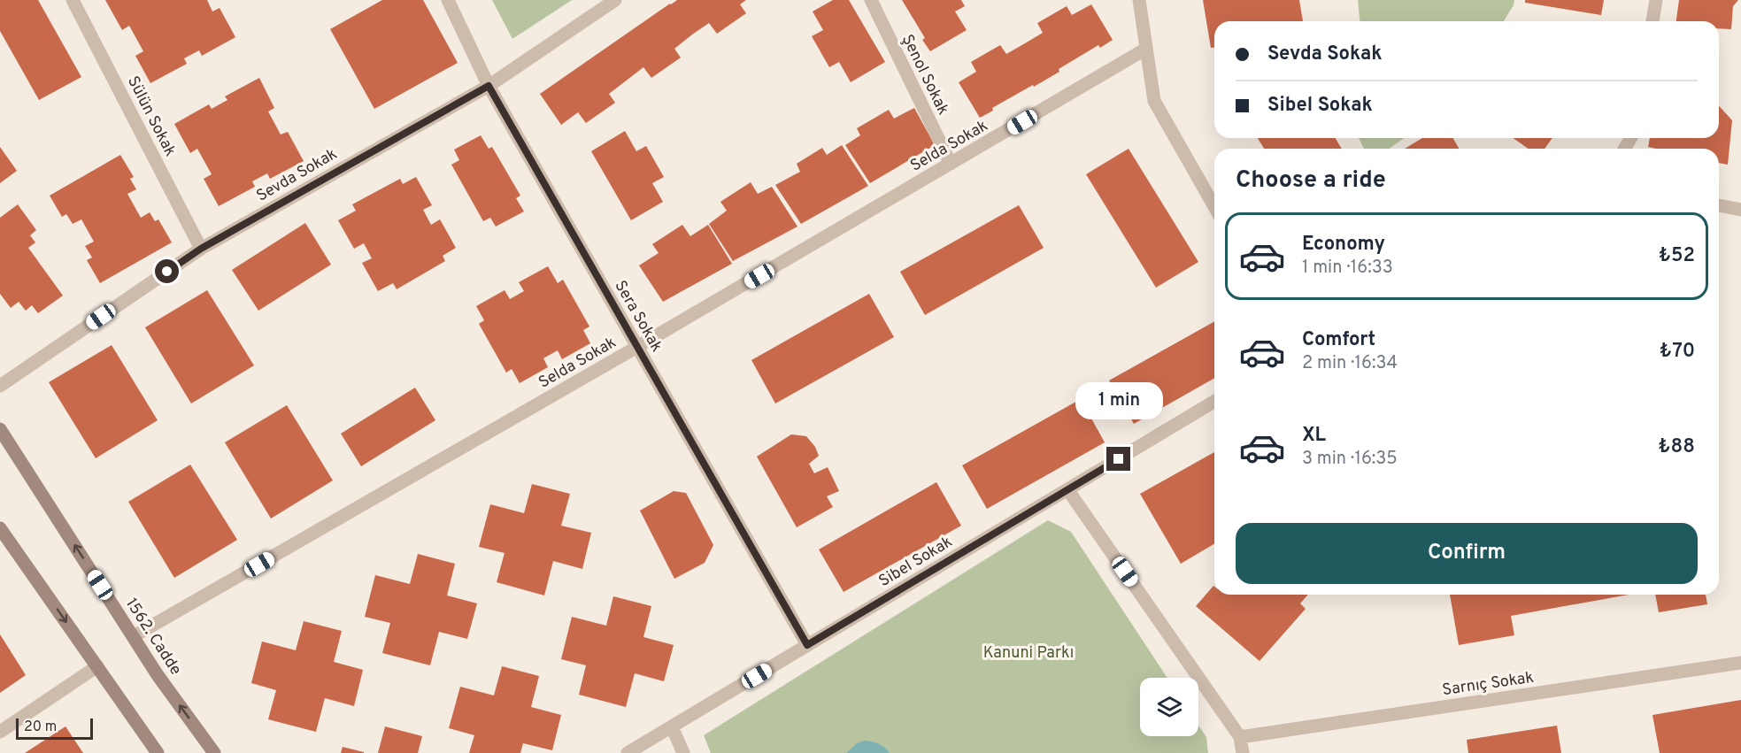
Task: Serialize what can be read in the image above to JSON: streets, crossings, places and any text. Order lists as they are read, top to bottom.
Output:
{
  "streets": {
    "main road": ["1562. Cadde"],
    "street": [
      "Şenol Sokak",
      "Sülün Sokak",
      "Selda Sokak",
      "Sevda Sokak",
      "Sera Sokak",
      "Sibel Sokak",
      "Sarnıç Sokak"
    ]
  },
  "crossings": [
    ["Şenol Sokak", "Selda Sokak"],
    ["Sülün Sokak", "Sevda Sokak"],
    ["Selda Sokak", "Sera Sokak"],
    ["Selda Sokak", "1562. Cadde"],
    ["Sevda Sokak", "Sera Sokak"],
    ["Sera Sokak", "Sibel Sokak"]
  ],
  "parks": ["Kanuni Parkı"],
  "scale_bar": "20 m",
  "page": {
    "banner": ["Sevda Sokak", "Sibel Sokak"],
    "heading": "Choose a ride",
    "list": [
      {
        "name": "Economy",
        "note": "1 min · 16:33",
        "value": "₺52"
      },
      {
        "name": "Comfort",
        "note": "2 min · 16:34",
        "value": "₺70"
      },
      {
        "name": "XL",
        "note": "3 min · 16:35",
        "value": "₺88"
      }
    ],
    "bubble": "1 min",
    "buttons": "Confirm",
    "scale": "20 m"
  }
}
